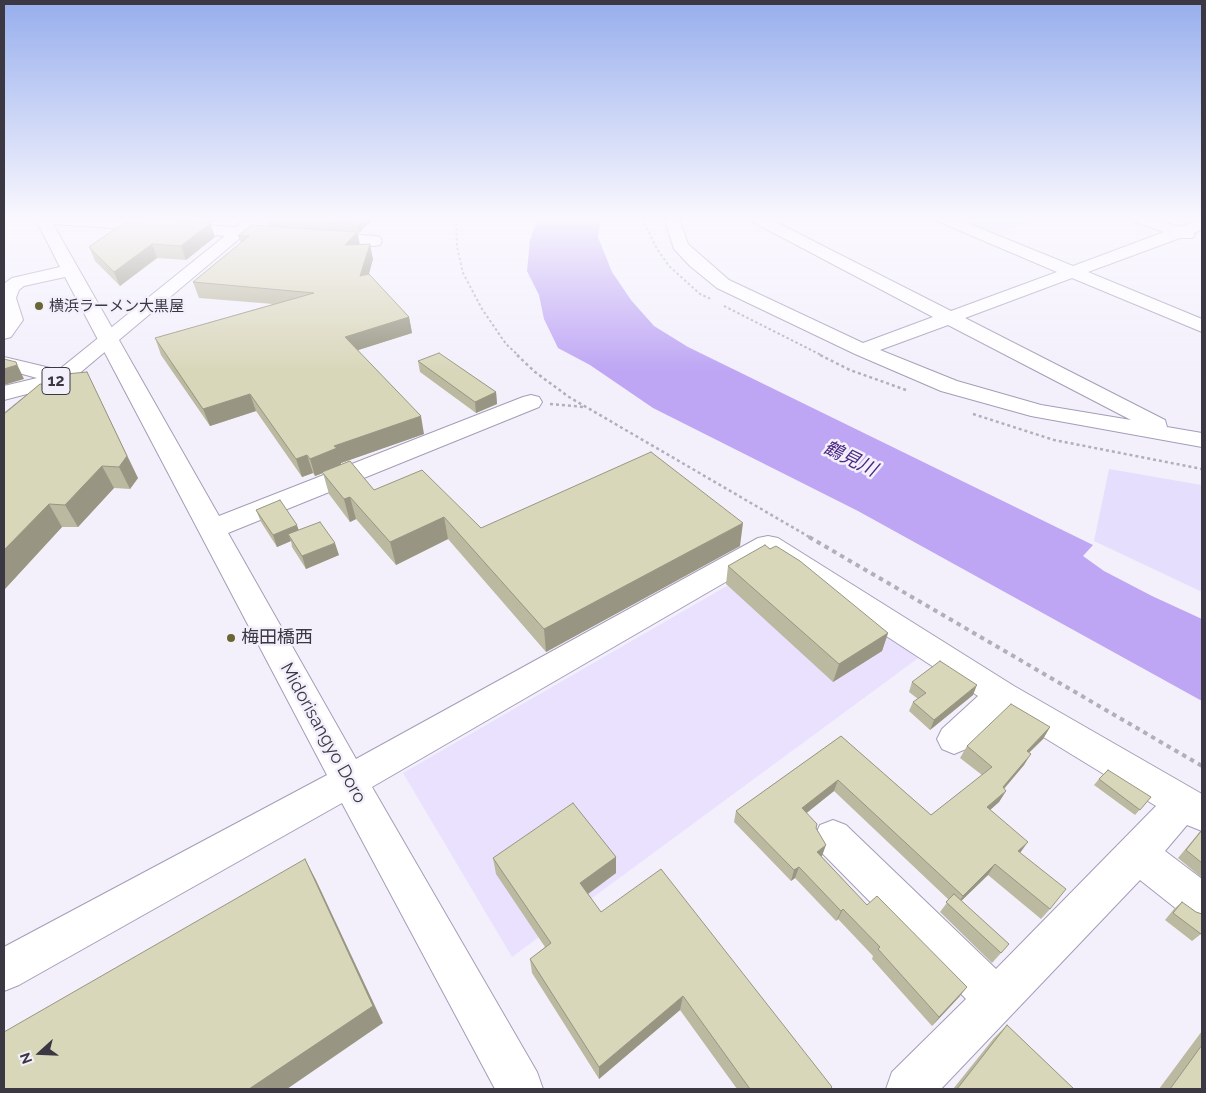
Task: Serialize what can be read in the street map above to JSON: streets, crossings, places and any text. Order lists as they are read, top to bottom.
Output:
{
  "streets": {
    "street": ["12", "Midorisangyo Doro"]
  },
  "crossings": [
    ["12", "Midorisangyo Doro"]
  ],
  "water": ["鶴見川"],
  "places": ["横浜ラーメン大黒屋", "梅田橋西"],
  "north": "left"
}
